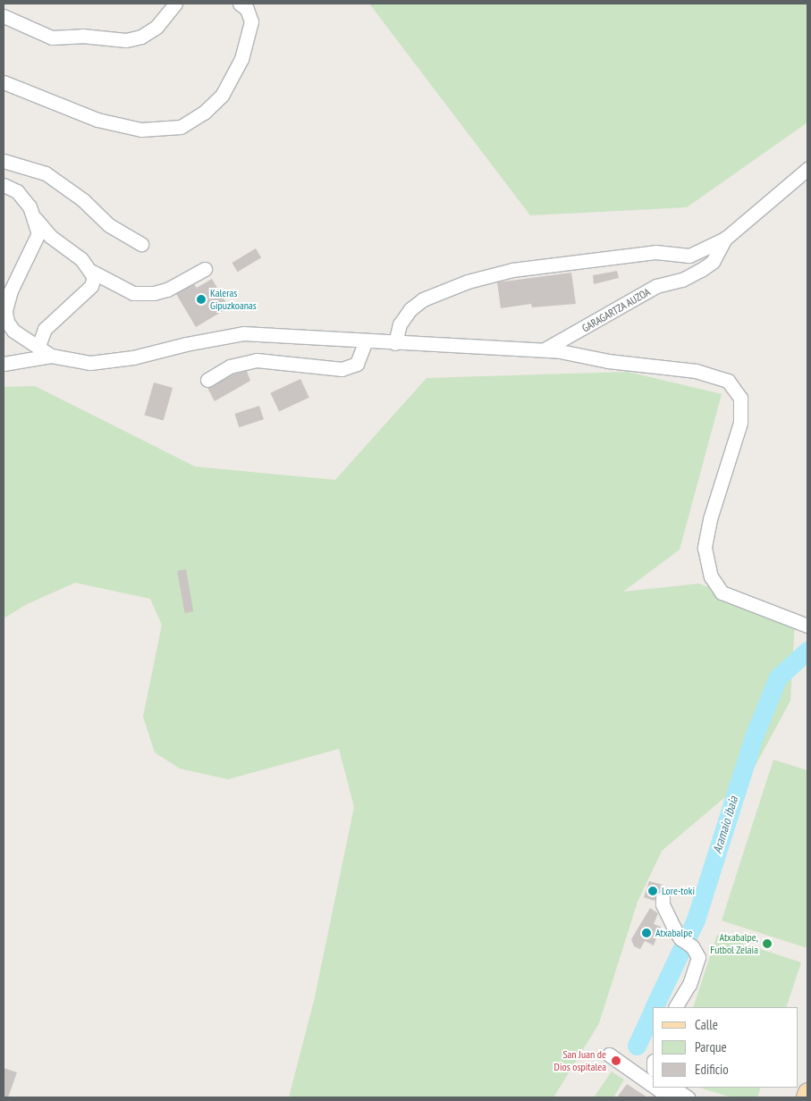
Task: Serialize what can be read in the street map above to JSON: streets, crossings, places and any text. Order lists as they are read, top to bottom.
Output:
{
  "streets": {
    "street": ["GARAGARTZA AUZOA"]
  },
  "water": ["Aramaio ibaia"],
  "places": [
    "Kaleras Gipuzkoanas",
    "Lore-toki",
    "Atxabalpe",
    "Atxabalpe, Futbol Zelaia",
    "San Juan de Dios ospitalea"
  ],
  "legend": ["Calle", "Parque", "Edificio"]
}
